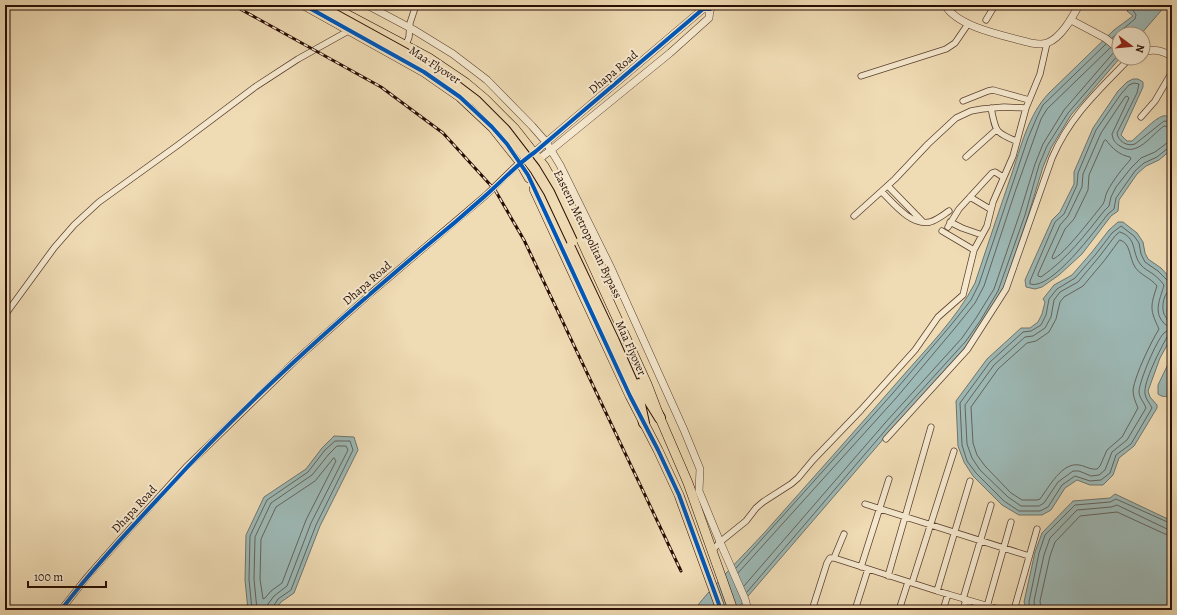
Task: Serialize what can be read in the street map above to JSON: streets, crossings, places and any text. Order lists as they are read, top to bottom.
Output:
{
  "streets": {
    "highway": ["Maa Flyover"],
    "main road": ["Eastern Metropolitan Bypass"],
    "street": ["Dhapa Road"]
  },
  "crossings": [
    ["Maa Flyover", "Eastern Metropolitan Bypass"],
    ["Dhapa Road", "Eastern Metropolitan Bypass"]
  ],
  "scale_bar": "100 m",
  "north": "right"
}
